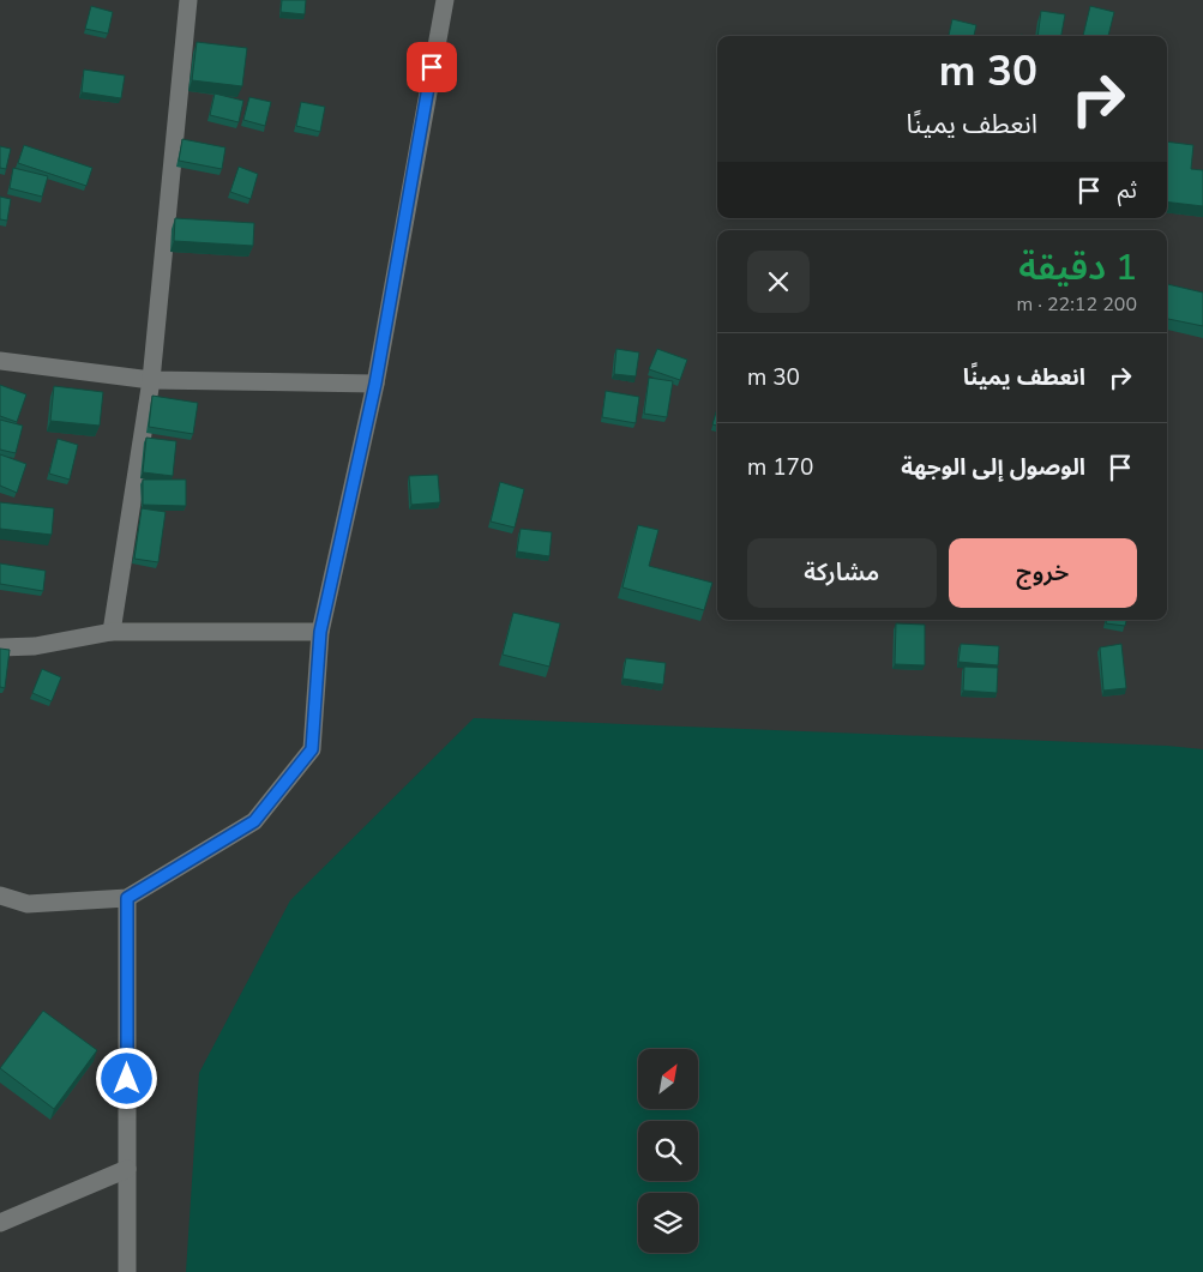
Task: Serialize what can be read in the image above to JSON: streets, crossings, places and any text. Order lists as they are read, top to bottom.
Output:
{
  "north": "top right",
  "page": {
    "turn": ["30 m", "انعطف يمينًا"],
    "then": "ثم",
    "heading": ["1 دقيقة", "200 m · 22:12"],
    "list": [
      {
        "name": "انعطف يمينًا",
        "value": "30 m"
      },
      {
        "name": "الوصول إلى الوجهة",
        "value": "170 m"
      }
    ],
    "buttons": ["خروج", "مشاركة"]
  }
}
